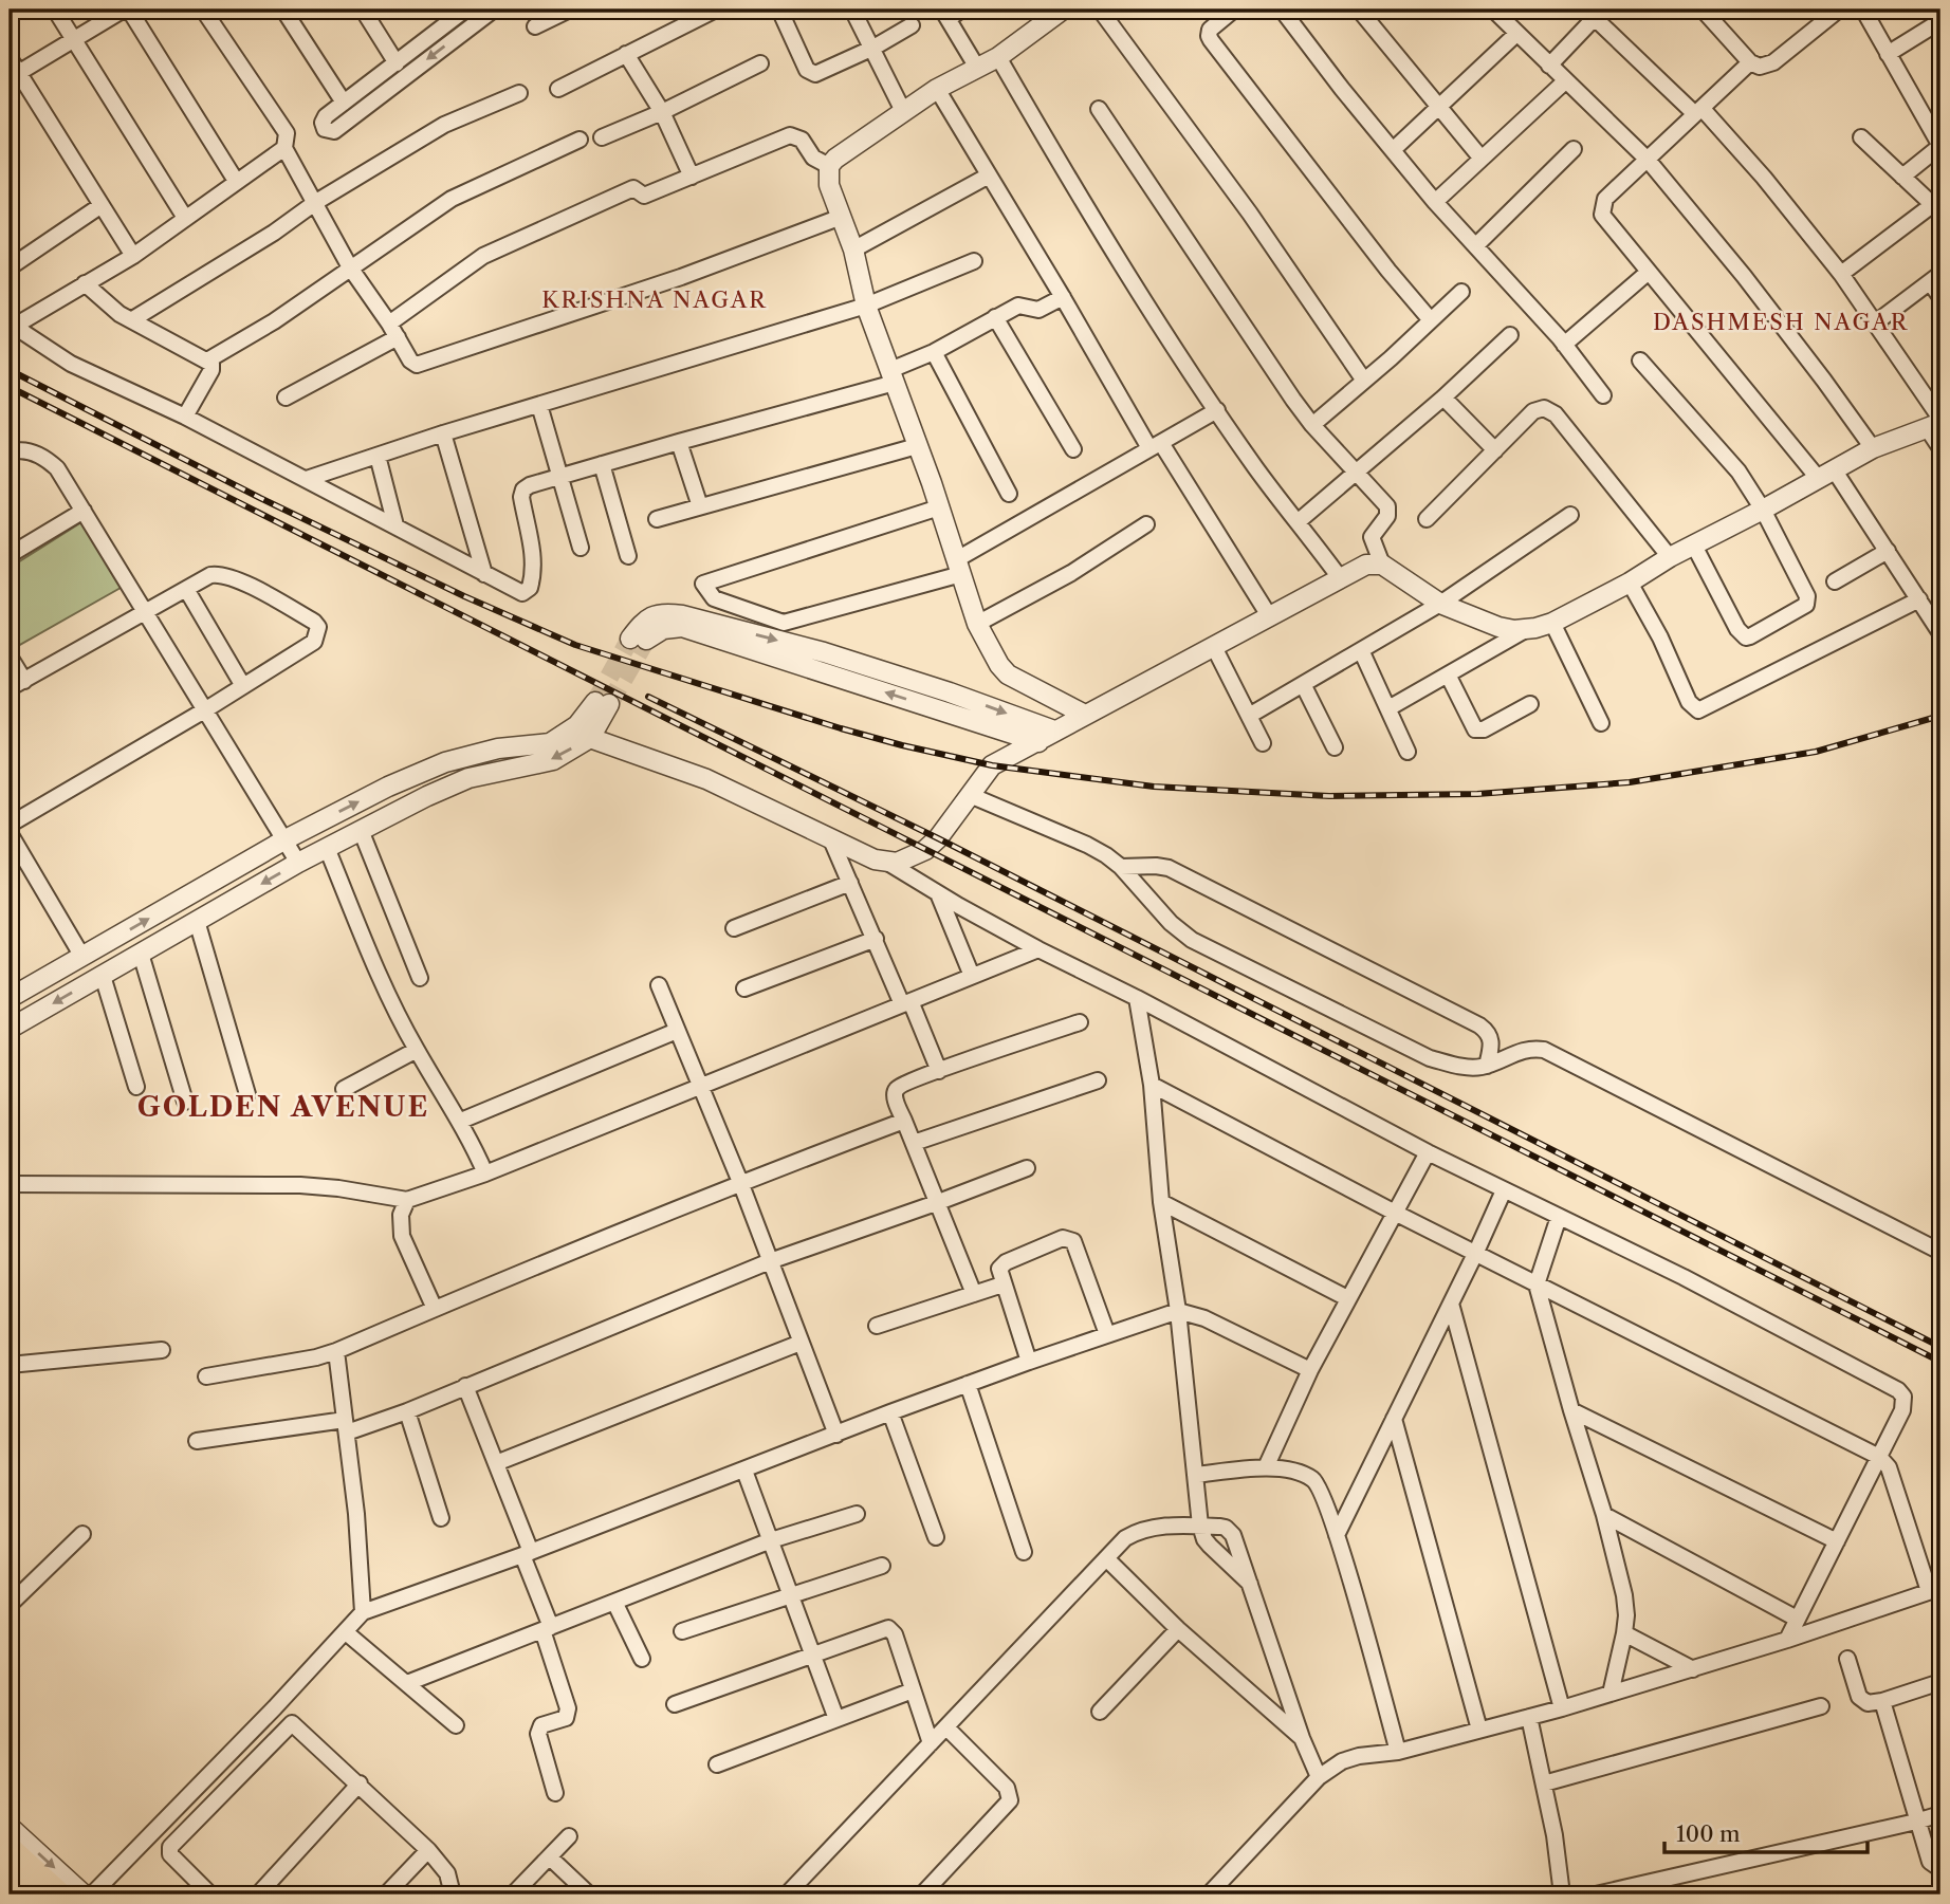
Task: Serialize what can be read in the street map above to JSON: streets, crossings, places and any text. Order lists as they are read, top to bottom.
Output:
{
  "districts": ["KRISHNA NAGAR", "DASHMESH NAGAR", "GOLDEN AVENUE"],
  "scale_bar": "100 m"
}
